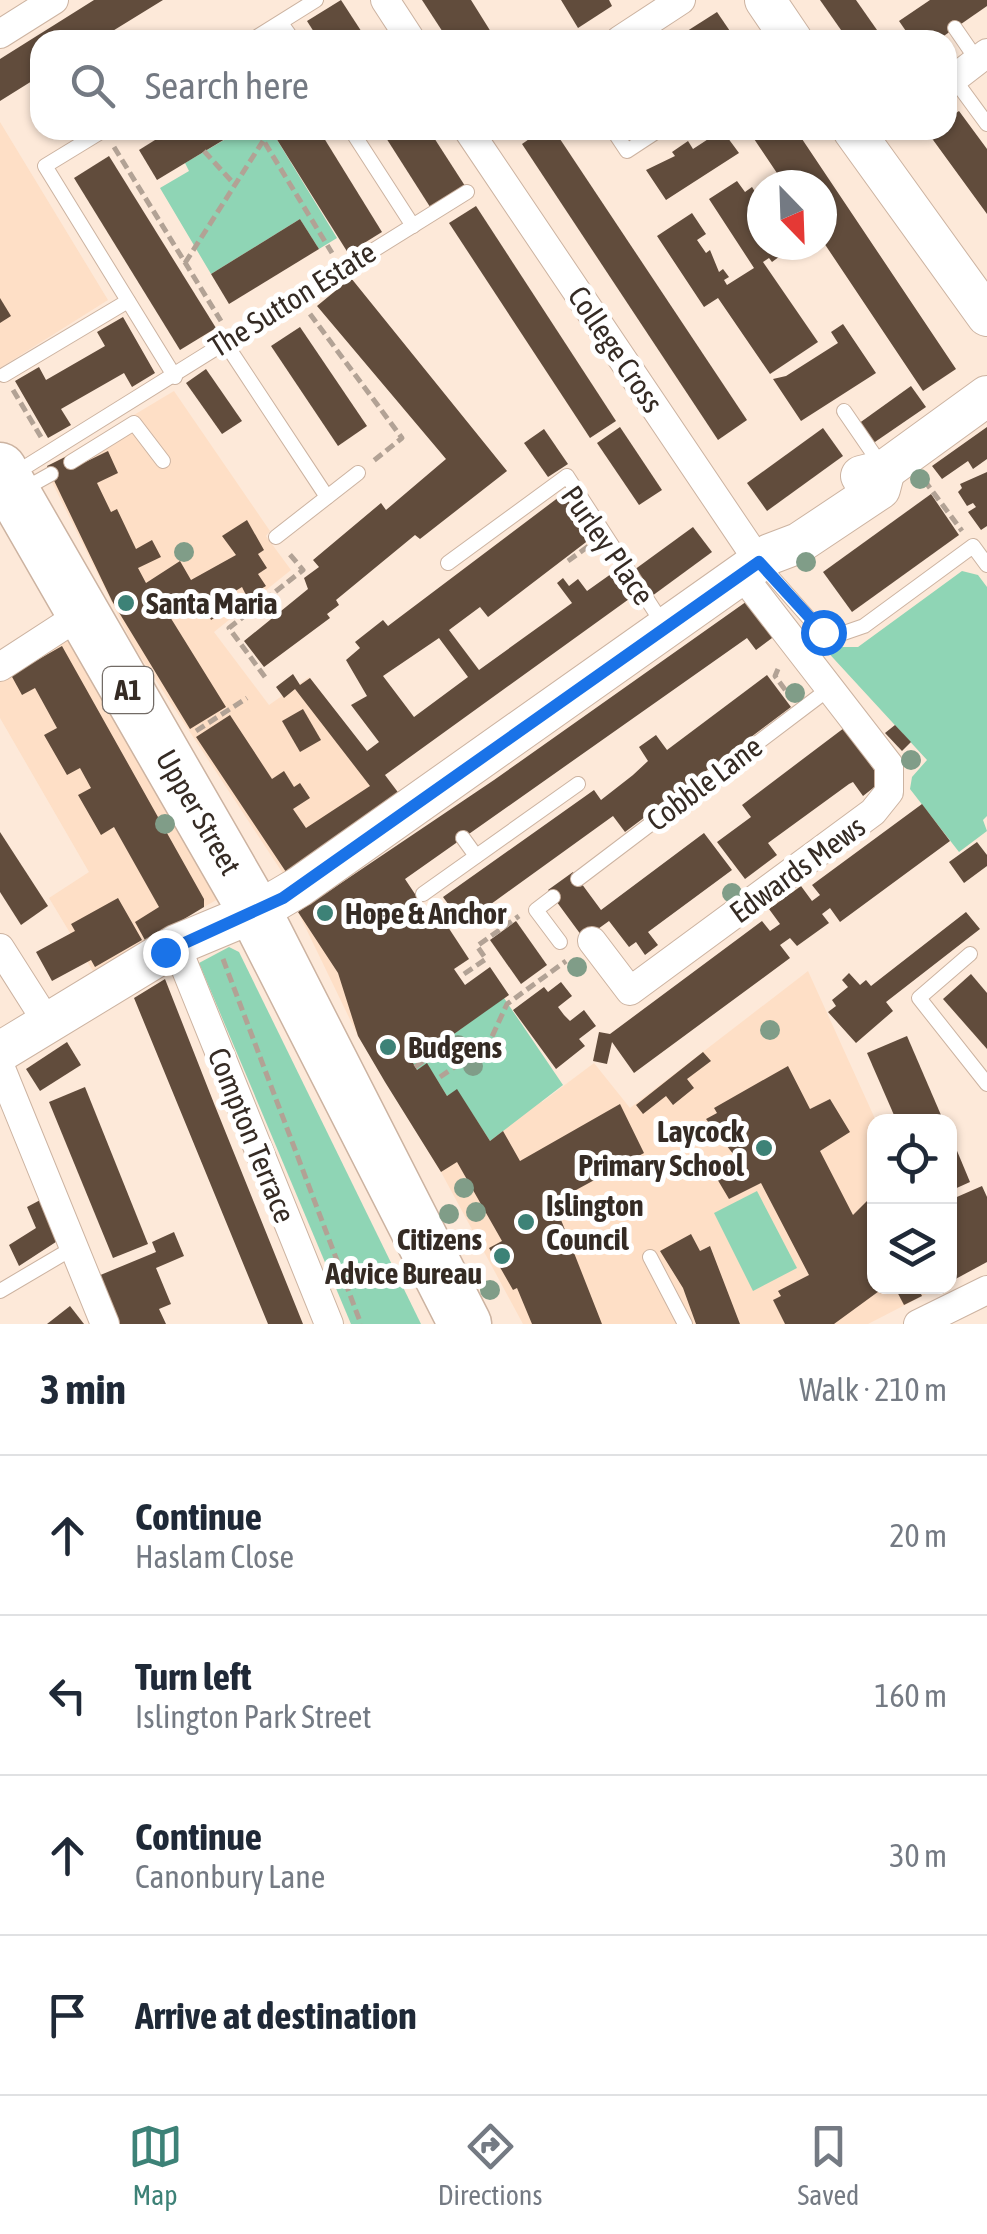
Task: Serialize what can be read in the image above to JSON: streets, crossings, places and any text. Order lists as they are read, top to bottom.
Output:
{
  "streets": {
    "highway": ["A1", "Upper Street"],
    "street": ["College Cross", "Edwards Mews", "Compton Terrace"],
    "lane": ["The Sutton Estate", "Purley Place", "Cobble Lane"]
  },
  "crossings": [
    ["The Sutton Estate", "Upper Street"],
    ["College Cross", "Edwards Mews"],
    ["Cobble Lane", "Edwards Mews"]
  ],
  "places": [
    "Santa Maria",
    "Hope & Anchor",
    "Budgens",
    "Laycock Primary School",
    "Islington Council",
    "Citizens Advice Bureau"
  ],
  "north": "bottom right",
  "page": {
    "search": "Search here",
    "heading": ["3 min", "Walk · 210 m"],
    "list": [
      ["Continue", "Haslam Close", "20 m"],
      ["Turn left", "Islington Park Street", "160 m"],
      ["Continue", "Canonbury Lane", "30 m"],
      "Arrive at destination"
    ],
    "nav": ["Map", "Directions", "Saved"]
  }
}
